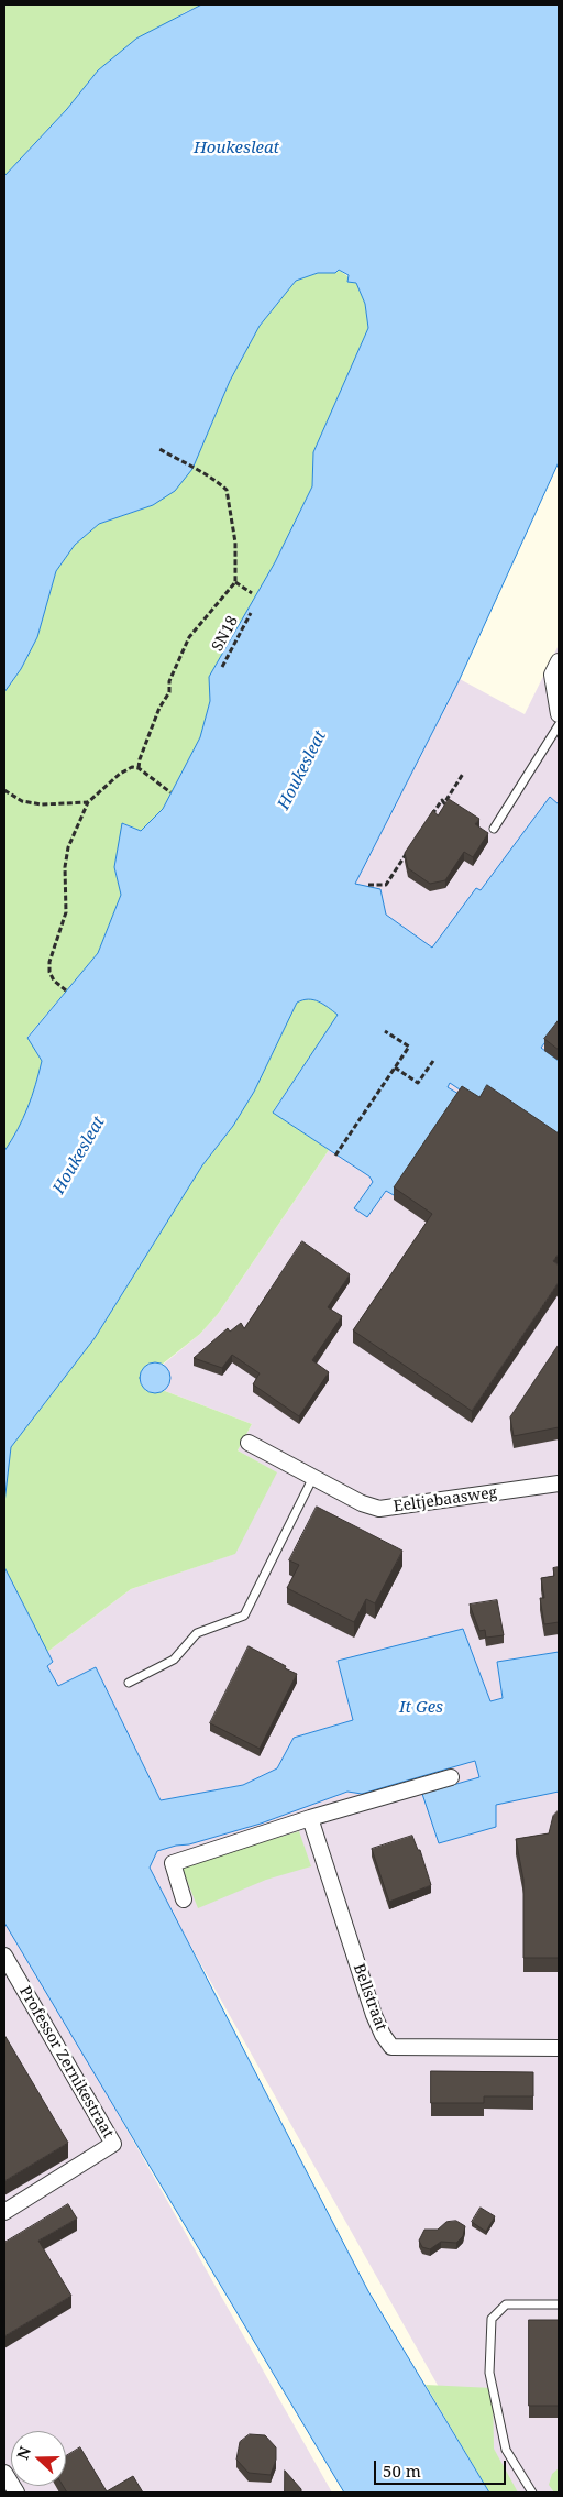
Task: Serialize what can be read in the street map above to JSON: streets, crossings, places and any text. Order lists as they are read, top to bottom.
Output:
{
  "streets": {
    "street": ["Eeltjebaasweg", "Bellstraat", "Professor Zernikestraat"],
    "path": ["SN18"]
  },
  "water": ["Houkesleat", "It Ges"],
  "scale_bar": "50 m",
  "north": "left"
}
